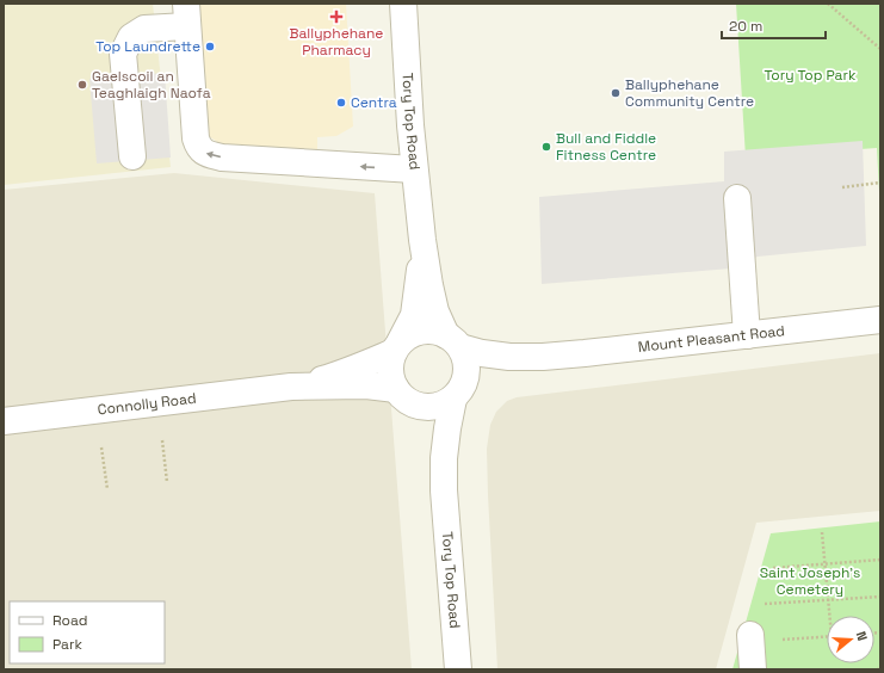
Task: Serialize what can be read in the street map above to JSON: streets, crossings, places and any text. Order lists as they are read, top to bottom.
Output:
{
  "streets": {
    "street": ["Tory Top Road", "Mount Pleasant Road", "Connolly Road"]
  },
  "crossings": [
    ["Tory Top Road", "Connolly Road"]
  ],
  "parks": ["Tory Top Park", "Saint Joseph's Cemetery"],
  "places": {
    "health": ["Ballyphehane Pharmacy"],
    "other": [
      "Top Laundrette",
      "Gaelscoil an Teaghlaigh Naofa",
      "Ballyphehane Community Centre",
      "Centra",
      "Bull and Fiddle Fitness Centre"
    ]
  },
  "legend": ["Road", "Park"],
  "scale_bar": "20 m",
  "north": "right"
}
